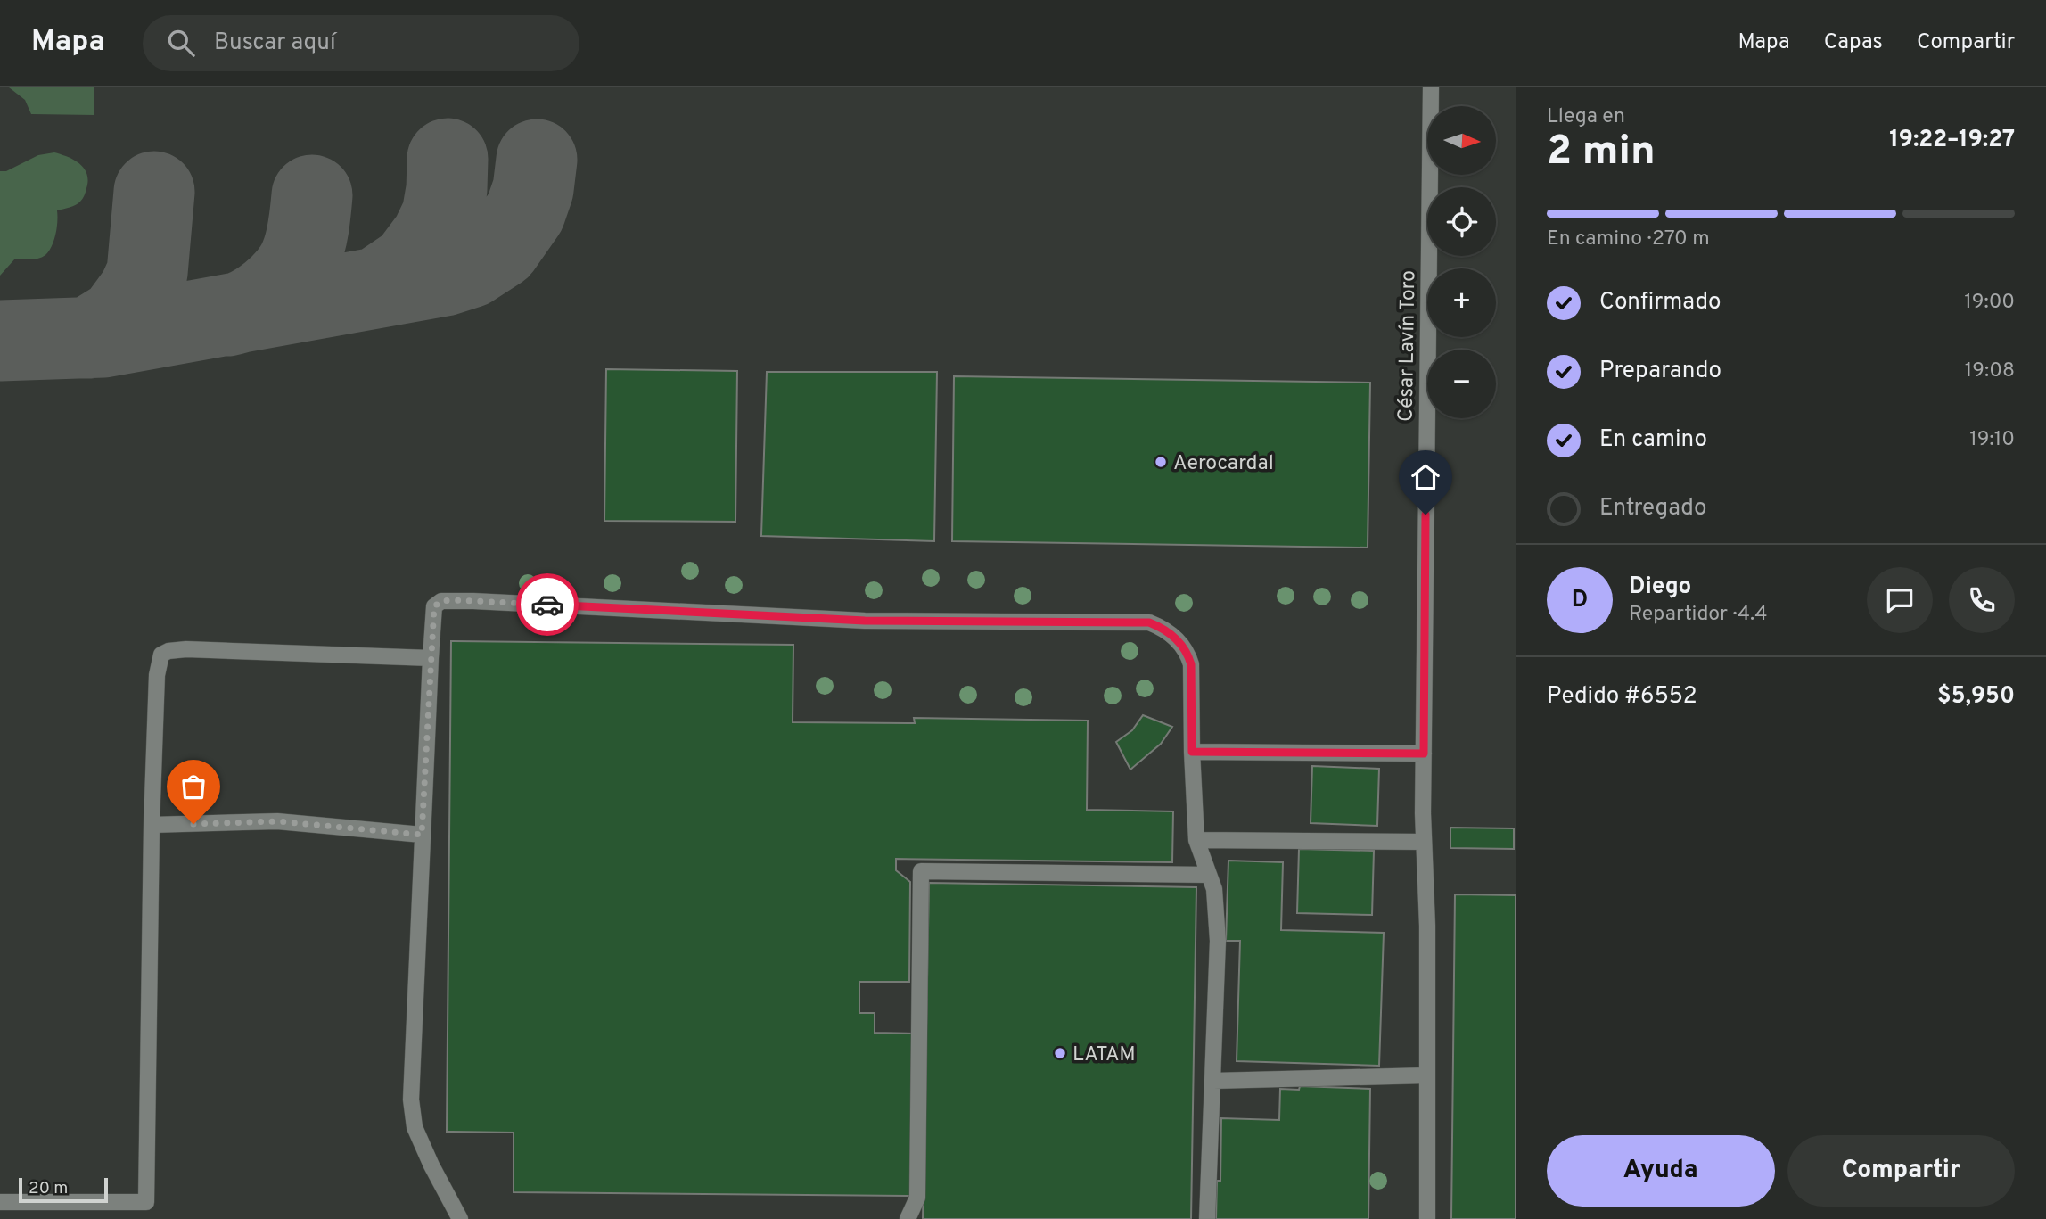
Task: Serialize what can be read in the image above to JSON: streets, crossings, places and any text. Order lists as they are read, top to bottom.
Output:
{
  "streets": {
    "street": ["César Lavín Toro"]
  },
  "places": ["Aerocardal", "LATAM"],
  "scale_bar": "20 m",
  "north": "right",
  "page": {
    "header": "Mapa",
    "search": "Buscar aquí",
    "nav": ["Mapa", "Capas", "Compartir"],
    "heading": ["2 min", "Llega en", "19:22–19:27"],
    "panel": [
      "Diego",
      "Repartidor · 4.4",
      "Pedido #6552",
      "$5,950"
    ],
    "map_buttons": ["+", "−"],
    "bar": "En camino · 270 m",
    "list": [
      ["Confirmado", "19:00"],
      ["Preparando", "19:08"],
      ["En camino", "19:10"],
      "Entregado"
    ],
    "round": "D",
    "buttons": ["Ayuda", "Compartir"],
    "scale": "20 m"
  }
}
